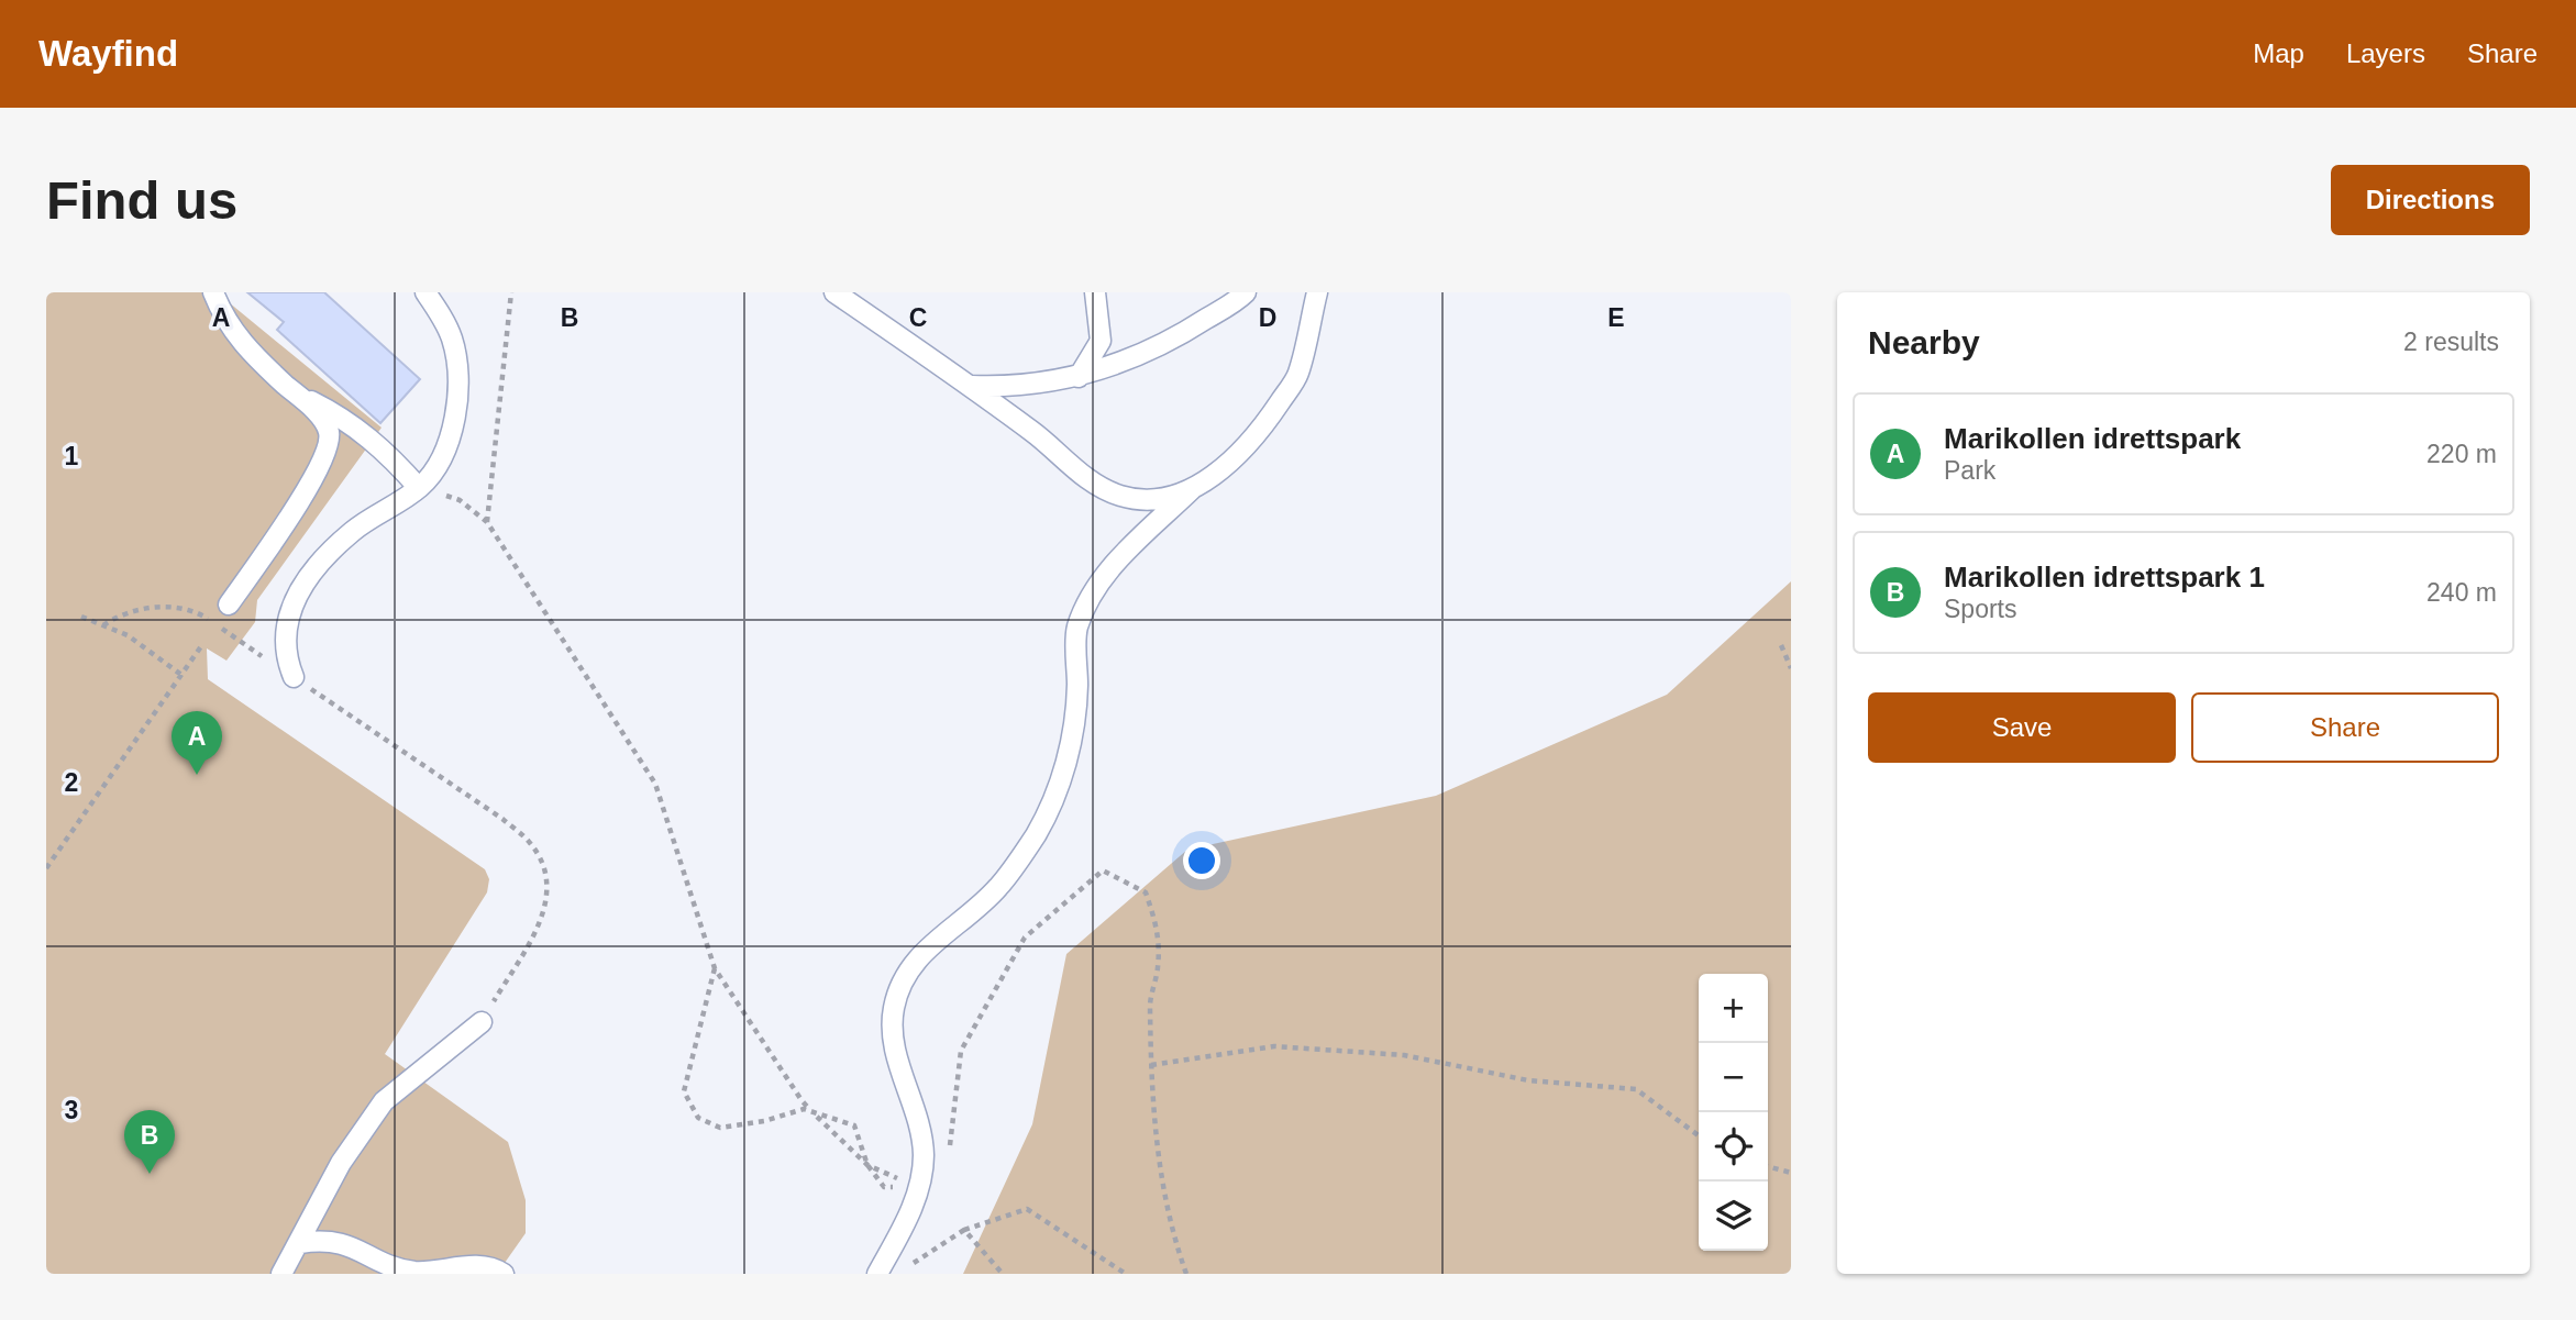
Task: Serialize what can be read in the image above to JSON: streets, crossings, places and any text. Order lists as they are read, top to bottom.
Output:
{
  "page": {
    "header": "Wayfind",
    "nav": ["Map", "Layers", "Share"],
    "buttons": [
      "Directions",
      ["Save", "Share"]
    ],
    "title": "Find us",
    "heading": ["Nearby", "2 results"],
    "list": [
      {
        "mark": "A",
        "name": "Marikollen idrettspark",
        "note": "Park",
        "value": "220 m"
      },
      {
        "mark": "B",
        "name": "Marikollen idrettspark 1",
        "note": "Sports",
        "value": "240 m"
      }
    ],
    "pins": ["A", "B"],
    "map_buttons": ["+", "−"]
  },
  "grid": {
    "columns": [
      "A",
      "B",
      "C",
      "D",
      "E"
    ],
    "rows": ["1", "2", "3"]
  }
}
